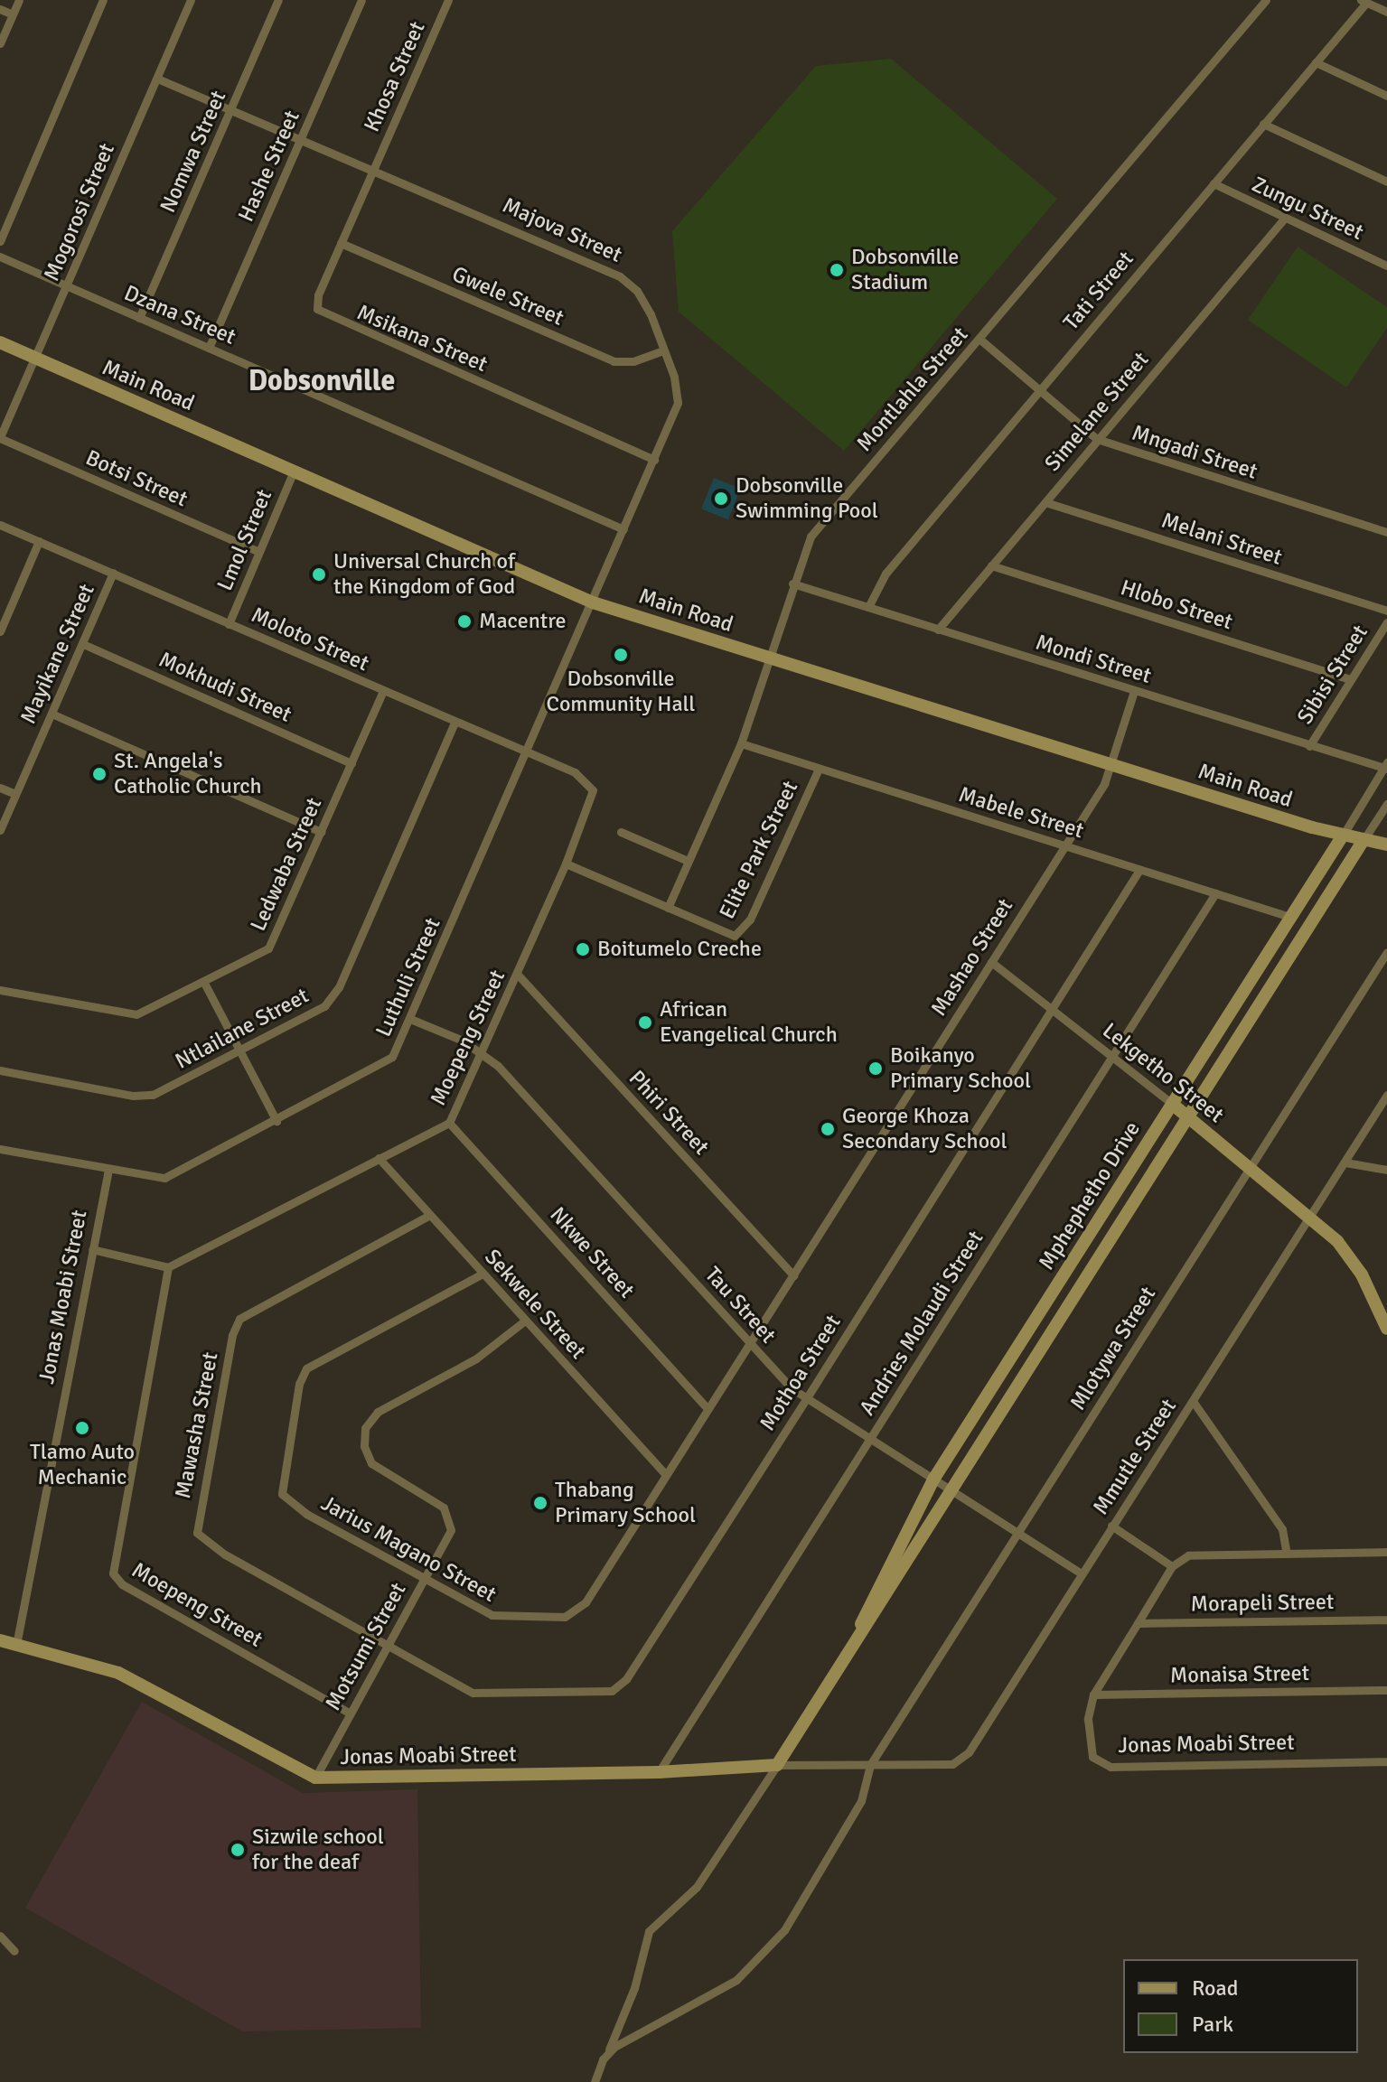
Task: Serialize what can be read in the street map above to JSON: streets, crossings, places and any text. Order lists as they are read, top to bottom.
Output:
{
  "streets": {
    "street": [
      "Khosa Street",
      "Nomwa Street",
      "Hashe Street",
      "Zungu Street",
      "Mogorosi Street",
      "Majova Street",
      "Tati Street",
      "Gwele Street",
      "Dzana Street",
      "Msikana Street",
      "Main Road",
      "Montlahla Street",
      "Simelane Street",
      "Mngadi Street",
      "Botsi Street",
      "Melani Street",
      "Lmol Street",
      "Hlobo Street",
      "Moloto Street",
      "Mayikane Street",
      "Mondi Street",
      "Sibisi Street",
      "Mokhudi Street",
      "Mabele Street",
      "Elite Park Street",
      "Ledwaba Street",
      "Mashao Street",
      "Luthuli Street",
      "Ntlailane Street",
      "Moepeng Street",
      "Lekgetho Street",
      "Phiri Street",
      "Mphephetho Drive",
      "Nkwe Street",
      "Jonas Moabi Street",
      "Sekwele Street",
      "Tau Street",
      "Andries Molaudi Street",
      "Mlotywa Street",
      "Mothoa Street",
      "Mawasha Street",
      "Mmutle Street",
      "Jarius Magano Street",
      "Morapeli Street",
      "Motsumi Street",
      "Monaisa Street"
    ]
  },
  "crossings": [
    ["Khosa Street", "Majova Street"],
    ["Khosa Street", "Msikana Street"],
    ["Nomwa Street", "Majova Street"],
    ["Nomwa Street", "Dzana Street"],
    ["Hashe Street", "Majova Street"],
    ["Hashe Street", "Dzana Street"],
    ["Zungu Street", "Tati Street"],
    ["Zungu Street", "Simelane Street"],
    ["Mogorosi Street", "Majova Street"],
    ["Mogorosi Street", "Dzana Street"],
    ["Mogorosi Street", "Main Road"],
    ["Mogorosi Street", "Botsi Street"],
    ["Majova Street", "Gwele Street"],
    ["Majova Street", "Dzana Street"],
    ["Majova Street", "Msikana Street"],
    ["Majova Street", "Main Road"],
    ["Majova Street", "Luthuli Street"],
    ["Tati Street", "Mngadi Street"],
    ["Tati Street", "Mondi Street"],
    ["Gwele Street", "Msikana Street"],
    ["Main Road", "Montlahla Street"],
    ["Main Road", "Lmol Street"],
    ["Main Road", "Mashao Street"],
    ["Main Road", "Luthuli Street"],
    ["Main Road", "Mphephetho Drive"],
    ["Montlahla Street", "Mngadi Street"],
    ["Montlahla Street", "Mondi Street"],
    ["Montlahla Street", "Mabele Street"],
    ["Montlahla Street", "Elite Park Street"],
    ["Simelane Street", "Mngadi Street"],
    ["Simelane Street", "Melani Street"],
    ["Simelane Street", "Hlobo Street"],
    ["Simelane Street", "Mondi Street"],
    ["Botsi Street", "Lmol Street"],
    ["Lmol Street", "Moloto Street"],
    ["Hlobo Street", "Sibisi Street"],
    ["Moloto Street", "Mayikane Street"],
    ["Moloto Street", "Ledwaba Street"],
    ["Moloto Street", "Luthuli Street"],
    ["Moloto Street", "Ntlailane Street"],
    ["Moloto Street", "Moepeng Street"],
    ["Mayikane Street", "Mokhudi Street"],
    ["Mondi Street", "Sibisi Street"],
    ["Mondi Street", "Mashao Street"],
    ["Mondi Street", "Mphephetho Drive"],
    ["Mokhudi Street", "Ledwaba Street"],
    ["Mabele Street", "Elite Park Street"],
    ["Mabele Street", "Mashao Street"],
    ["Mabele Street", "Mphephetho Drive"],
    ["Mabele Street", "Andries Molaudi Street"],
    ["Mabele Street", "Mothoa Street"],
    ["Elite Park Street", "Moepeng Street"],
    ["Mashao Street", "Lekgetho Street"],
    ["Mashao Street", "Phiri Street"],
    ["Mashao Street", "Tau Street"],
    ["Mashao Street", "Jarius Magano Street"],
    ["Luthuli Street", "Jonas Moabi Street"],
    ["Luthuli Street", "Tau Street"],
    ["Moepeng Street", "Phiri Street"],
    ["Moepeng Street", "Nkwe Street"],
    ["Moepeng Street", "Sekwele Street"],
    ["Moepeng Street", "Tau Street"],
    ["Moepeng Street", "Motsumi Street"],
    ["Lekgetho Street", "Mphephetho Drive"],
    ["Lekgetho Street", "Andries Molaudi Street"],
    ["Lekgetho Street", "Mlotywa Street"],
    ["Lekgetho Street", "Mothoa Street"],
    ["Lekgetho Street", "Mmutle Street"],
    ["Mphephetho Drive", "Jonas Moabi Street"],
    ["Mphephetho Drive", "Tau Street"],
    ["Nkwe Street", "Jarius Magano Street"],
    ["Jonas Moabi Street", "Andries Molaudi Street"],
    ["Jonas Moabi Street", "Mlotywa Street"],
    ["Jonas Moabi Street", "Mmutle Street"],
    ["Jonas Moabi Street", "Motsumi Street"],
    ["Jonas Moabi Street", "Monaisa Street"],
    ["Sekwele Street", "Mawasha Street"],
    ["Sekwele Street", "Jarius Magano Street"],
    ["Sekwele Street", "Motsumi Street"],
    ["Tau Street", "Andries Molaudi Street"],
    ["Tau Street", "Mlotywa Street"],
    ["Tau Street", "Mothoa Street"],
    ["Tau Street", "Mmutle Street"],
    ["Tau Street", "Jarius Magano Street"],
    ["Mlotywa Street", "Mmutle Street"],
    ["Mothoa Street", "Mawasha Street"],
    ["Mothoa Street", "Motsumi Street"],
    ["Mawasha Street", "Motsumi Street"],
    ["Jarius Magano Street", "Motsumi Street"]
  ],
  "districts": ["Dobsonville"],
  "places": [
    "Dobsonville Stadium",
    "Dobsonville Swimming Pool",
    "Universal Church of the Kingdom of God",
    "Macentre",
    "Dobsonville Community Hall",
    "St. Angela's Catholic Church",
    "Boitumelo Creche",
    "African Evangelical Church",
    "Boikanyo Primary School",
    "George Khoza Secondary School",
    "Tlamo Auto Mechanic",
    "Thabang Primary School",
    "Sizwile school for the deaf"
  ],
  "legend": ["Road", "Park"]
}
